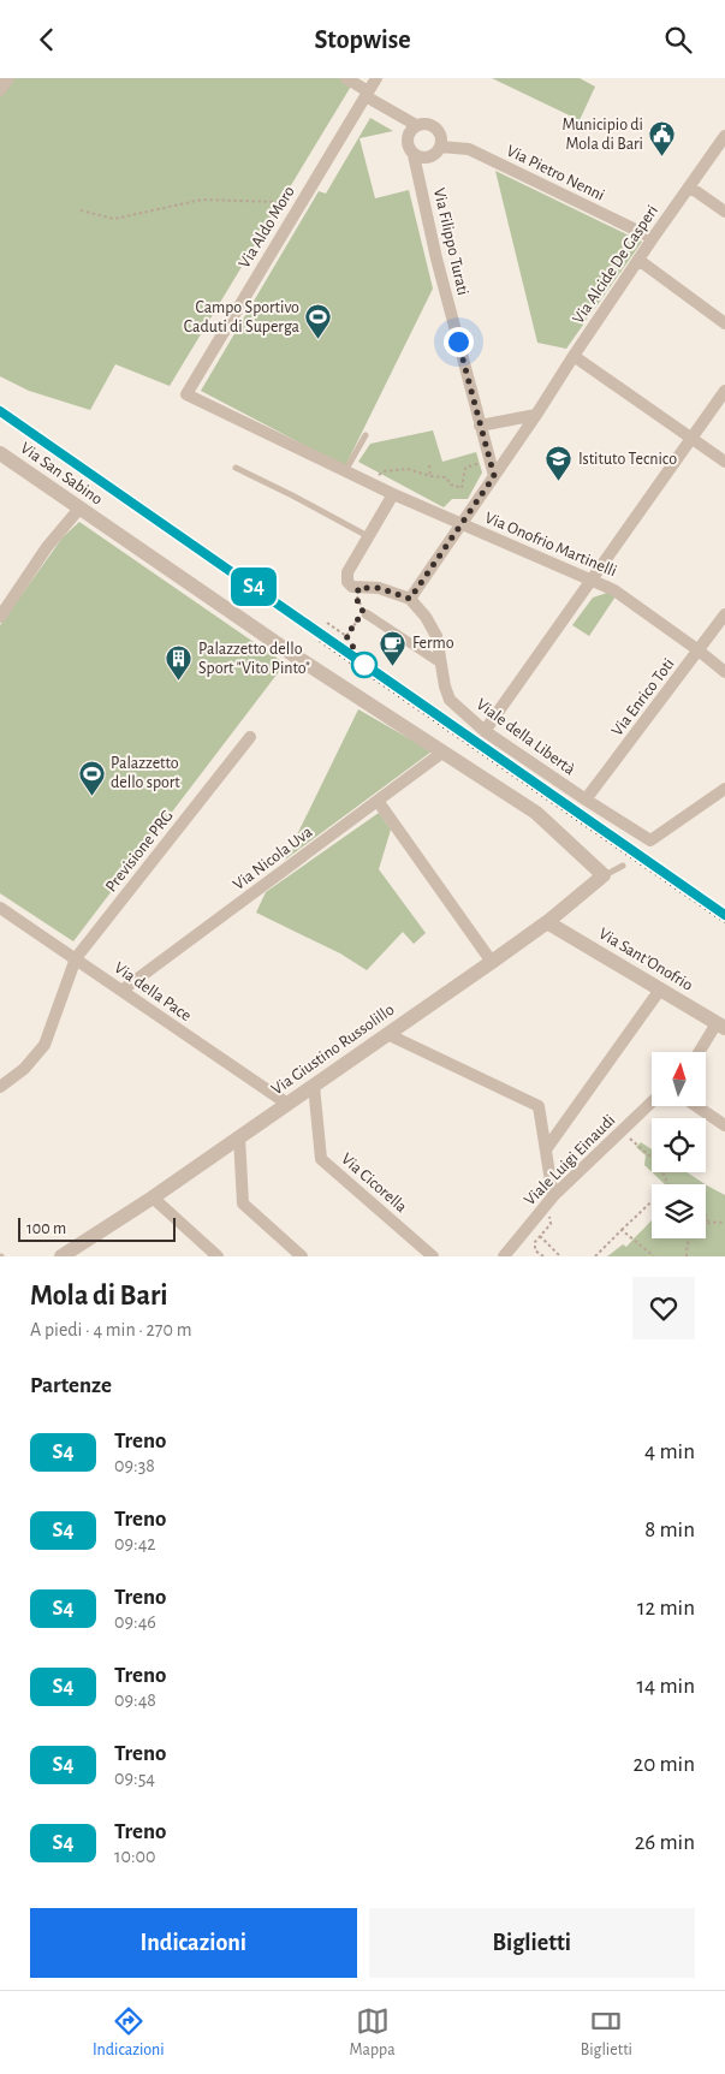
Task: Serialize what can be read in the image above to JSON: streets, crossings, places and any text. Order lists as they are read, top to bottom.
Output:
{
  "streets": {
    "street": [
      "Via Pietro Nenni",
      "Via Aldo Moro",
      "Via Filippo Turati",
      "Via Alcide De Gasperi",
      "Via San Sabino",
      "Via Onofrio Martinelli",
      "Via Enrico Toti",
      "Viale della Libertà",
      "Previsione PRG",
      "Via Nicola Uva",
      "Via Sant'Onofrio",
      "Via della Pace",
      "Via Giustino Russolillo",
      "Viale Luigi Einaudi",
      "Via Cicorella"
    ]
  },
  "crossings": [
    ["Via Pietro Nenni", "Via Filippo Turati"],
    ["Via Pietro Nenni", "Via Alcide De Gasperi"],
    ["Via Aldo Moro", "Via Onofrio Martinelli"],
    ["Via Filippo Turati", "Via Alcide De Gasperi"],
    ["Via Alcide De Gasperi", "Via Onofrio Martinelli"],
    ["Via Alcide De Gasperi", "Viale della Libertà"],
    ["Via San Sabino", "Via Nicola Uva"],
    ["Via San Sabino", "Via Giustino Russolillo"],
    ["Via Onofrio Martinelli", "Via Enrico Toti"],
    ["Via Enrico Toti", "Viale della Libertà"],
    ["Previsione PRG", "Via della Pace"],
    ["Via Nicola Uva", "Via della Pace"],
    ["Via Sant'Onofrio", "Via Giustino Russolillo"],
    ["Via della Pace", "Via Giustino Russolillo"],
    ["Via Giustino Russolillo", "Via Cicorella"]
  ],
  "places": {
    "public building": ["Municipio di Mola di Bari"],
    "sports": ["Campo Sportivo Caduti di Superga", "Palazzetto dello sport"],
    "school or university": ["Istituto Tecnico"],
    "cafe": ["Fermo"],
    "building": ["Palazzetto dello Sport \"Vito Pinto\""]
  },
  "scale_bar": "100 m",
  "north": "top",
  "page": {
    "header": "Stopwise",
    "on_map": "S4",
    "scale": "100 m",
    "heading": [
      ["Mola di Bari", "A piedi · 4 min · 270 m"],
      "Partenze"
    ],
    "list": [
      {
        "mark": "S4",
        "name": "Treno",
        "note": "09:38",
        "value": "4 min"
      },
      {
        "mark": "S4",
        "name": "Treno",
        "note": "09:42",
        "value": "8 min"
      },
      {
        "mark": "S4",
        "name": "Treno",
        "note": "09:46",
        "value": "12 min"
      },
      {
        "mark": "S4",
        "name": "Treno",
        "note": "09:48",
        "value": "14 min"
      },
      {
        "mark": "S4",
        "name": "Treno",
        "note": "09:54",
        "value": "20 min"
      },
      {
        "mark": "S4",
        "name": "Treno",
        "note": "10:00",
        "value": "26 min"
      }
    ],
    "buttons": ["Indicazioni", "Biglietti"],
    "tabs": ["Indicazioni", "Mappa", "Biglietti"]
  }
}
